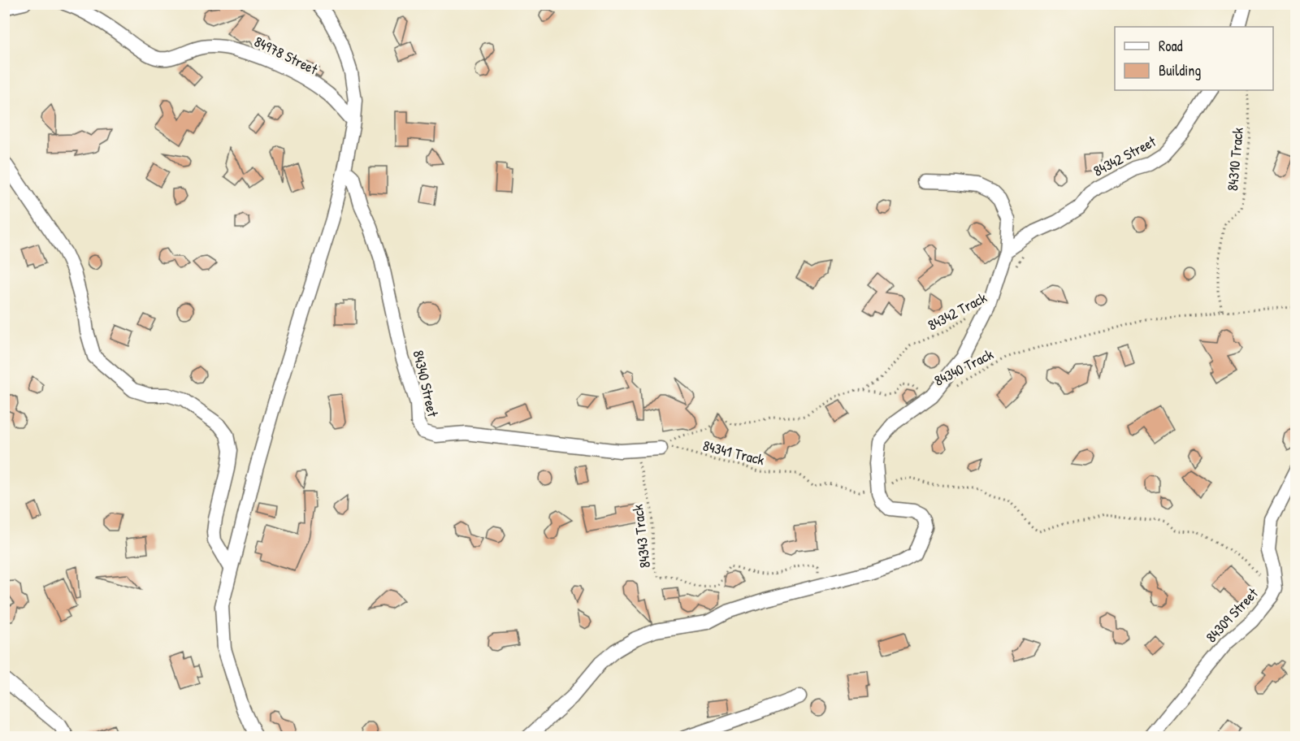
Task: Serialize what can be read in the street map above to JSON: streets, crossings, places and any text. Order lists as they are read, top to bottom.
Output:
{
  "streets": {
    "street": [
      "84978 Street",
      "84342 Street",
      "84340 Street",
      "84309 Street"
    ],
    "path": [
      "84310 Track",
      "84342 Track",
      "84340 Track",
      "84341 Track",
      "84343 Track"
    ]
  },
  "crossings": [
    ["84310 Track", "84340 Track"],
    ["84342 Track", "84340 Track"],
    ["84340 Track", "84340 Street"],
    ["84340 Track", "84341 Track"],
    ["84340 Street", "84341 Track"],
    ["84341 Track", "84309 Street"]
  ],
  "legend": ["Road", "Building"]
}
